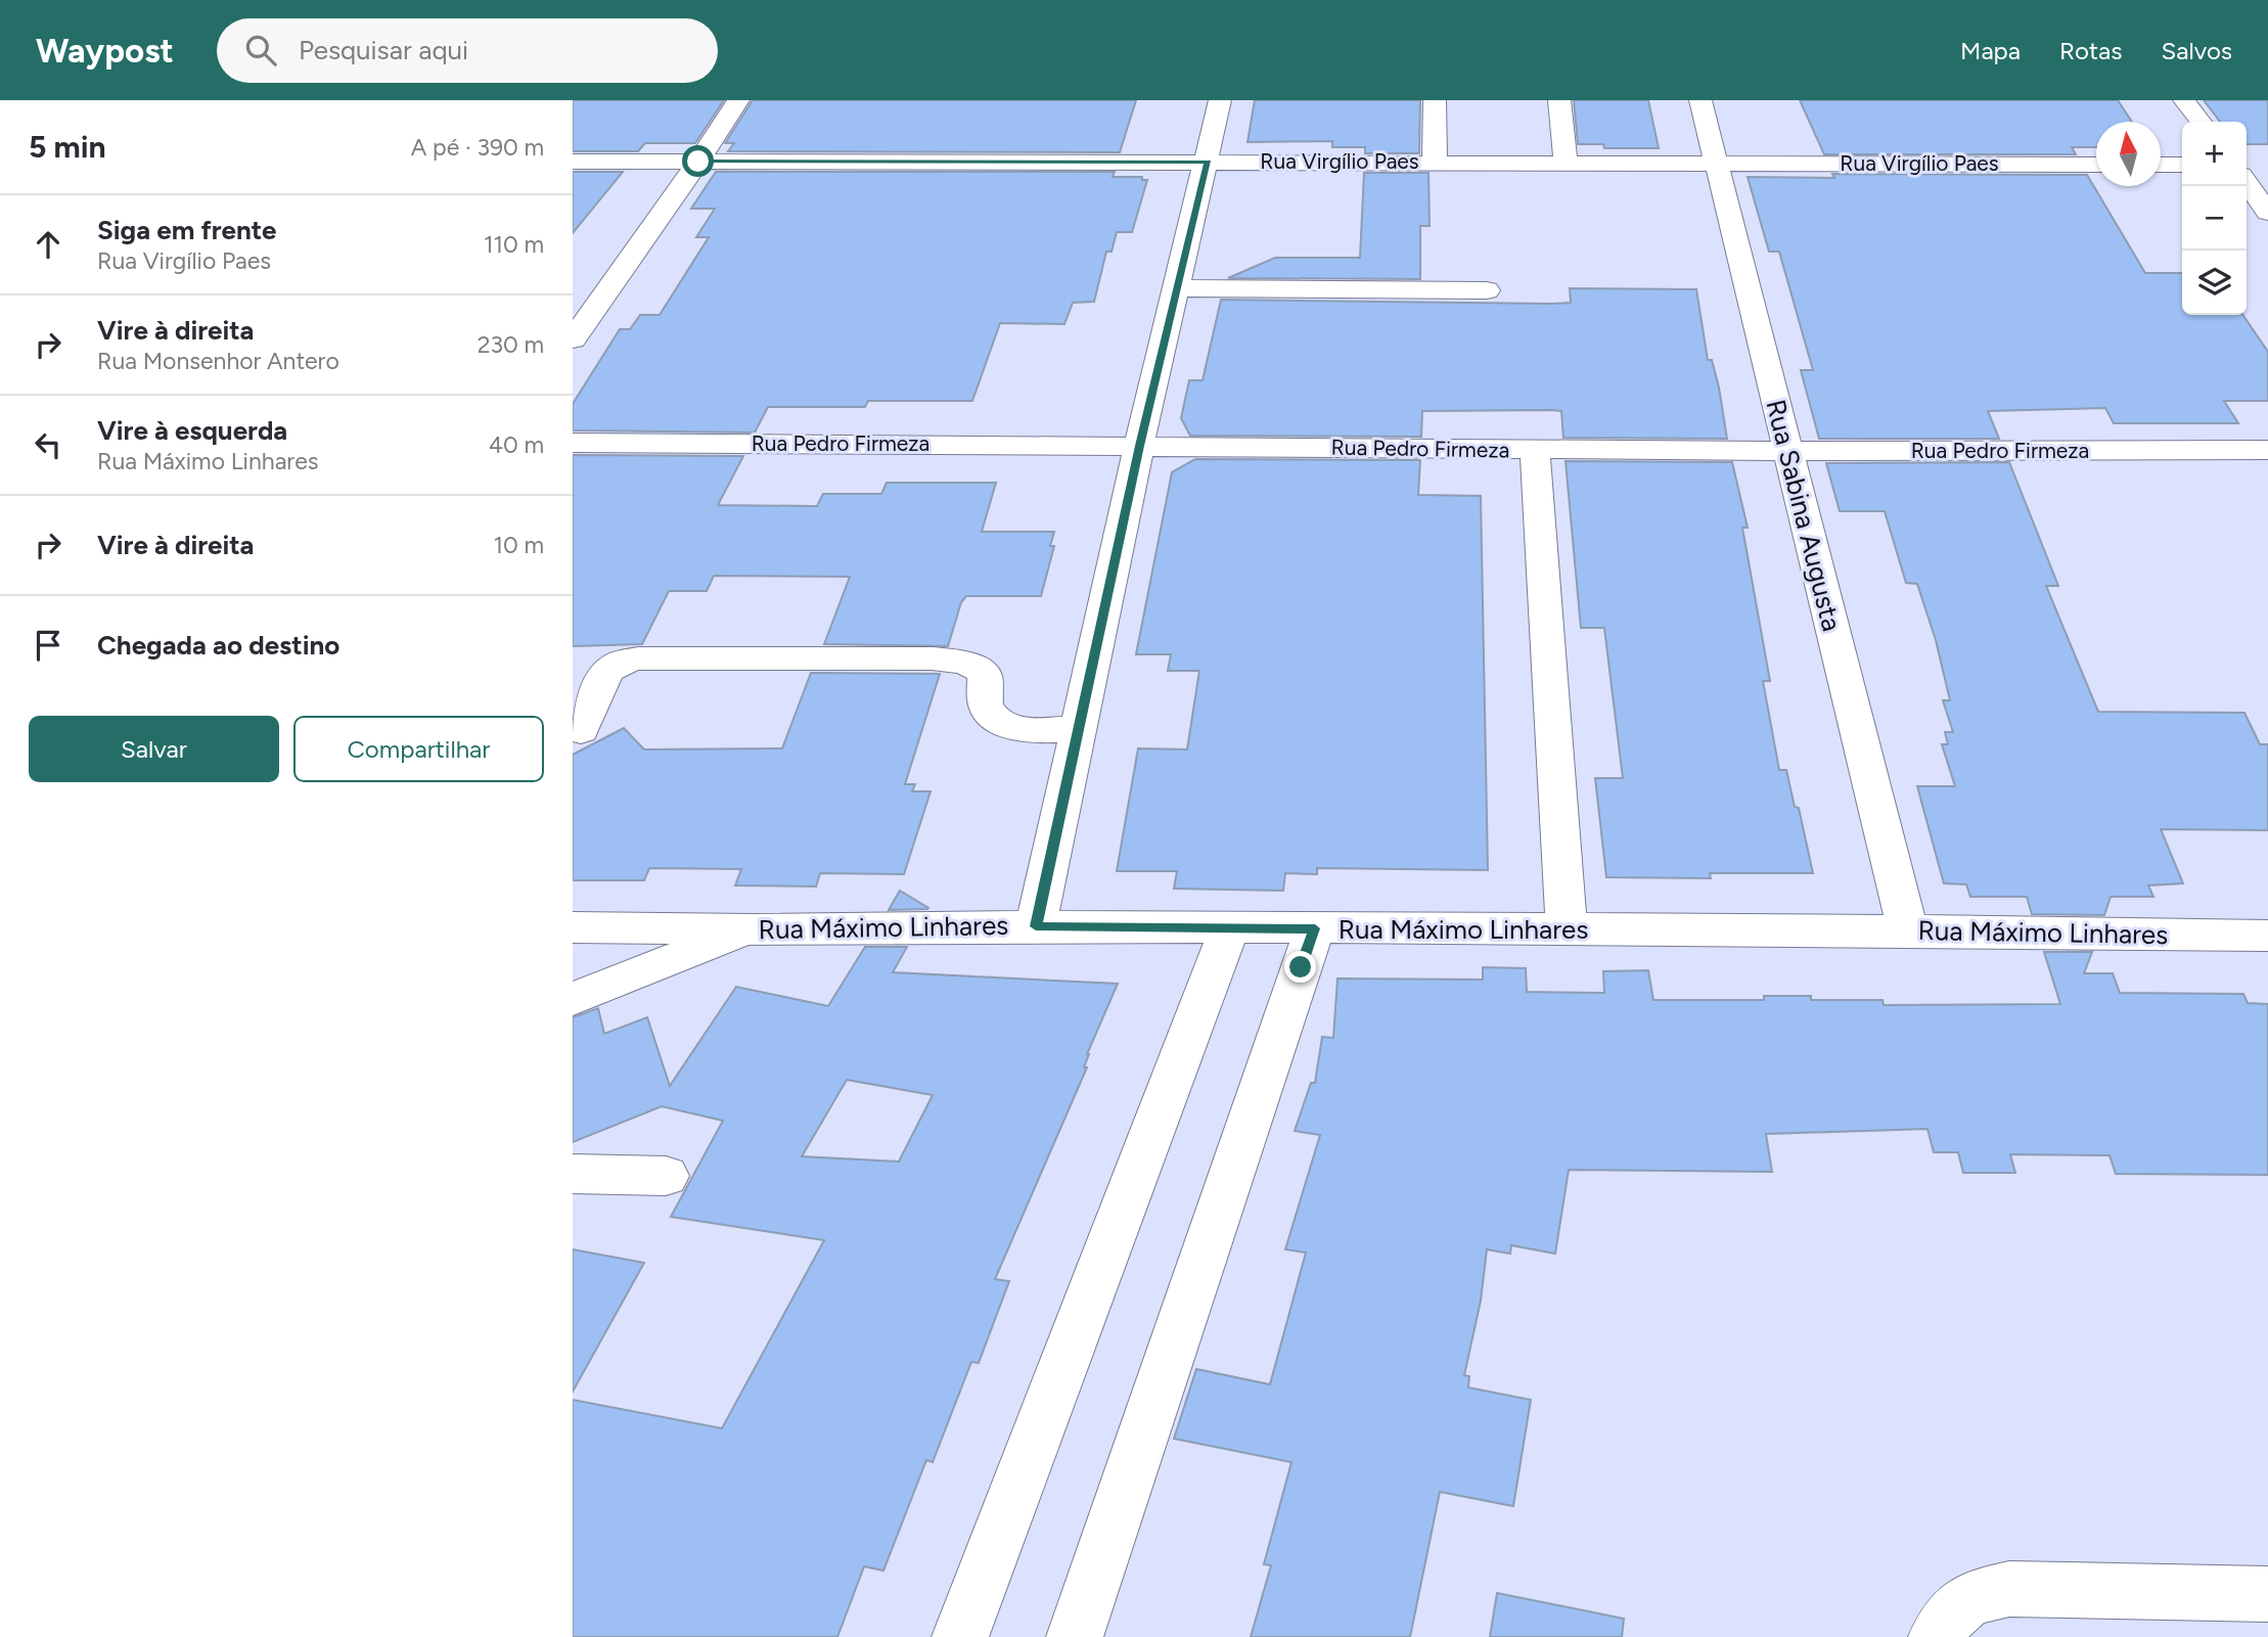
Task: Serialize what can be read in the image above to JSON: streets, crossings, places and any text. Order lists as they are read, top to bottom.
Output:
{
  "streets": {
    "street": [
      "Rua Virgílio Paes",
      "Rua Pedro Firmeza",
      "Rua Sabina Augusta",
      "Rua Máximo Linhares"
    ]
  },
  "crossings": [
    ["Rua Virgílio Paes", "Rua Sabina Augusta"],
    ["Rua Pedro Firmeza", "Rua Sabina Augusta"],
    ["Rua Sabina Augusta", "Rua Máximo Linhares"]
  ],
  "north": "top",
  "page": {
    "header": "Waypost",
    "search": "Pesquisar aqui",
    "nav": ["Mapa", "Rotas", "Salvos"],
    "heading": ["5 min", "A pé · 390 m"],
    "map_buttons": ["+", "−"],
    "list": [
      ["Siga em frente", "Rua Virgílio Paes", "110 m"],
      ["Vire à direita", "Rua Monsenhor Antero", "230 m"],
      ["Vire à esquerda", "Rua Máximo Linhares", "40 m"],
      ["Vire à direita", "10 m"],
      "Chegada ao destino"
    ],
    "buttons": ["Salvar", "Compartilhar"]
  }
}
